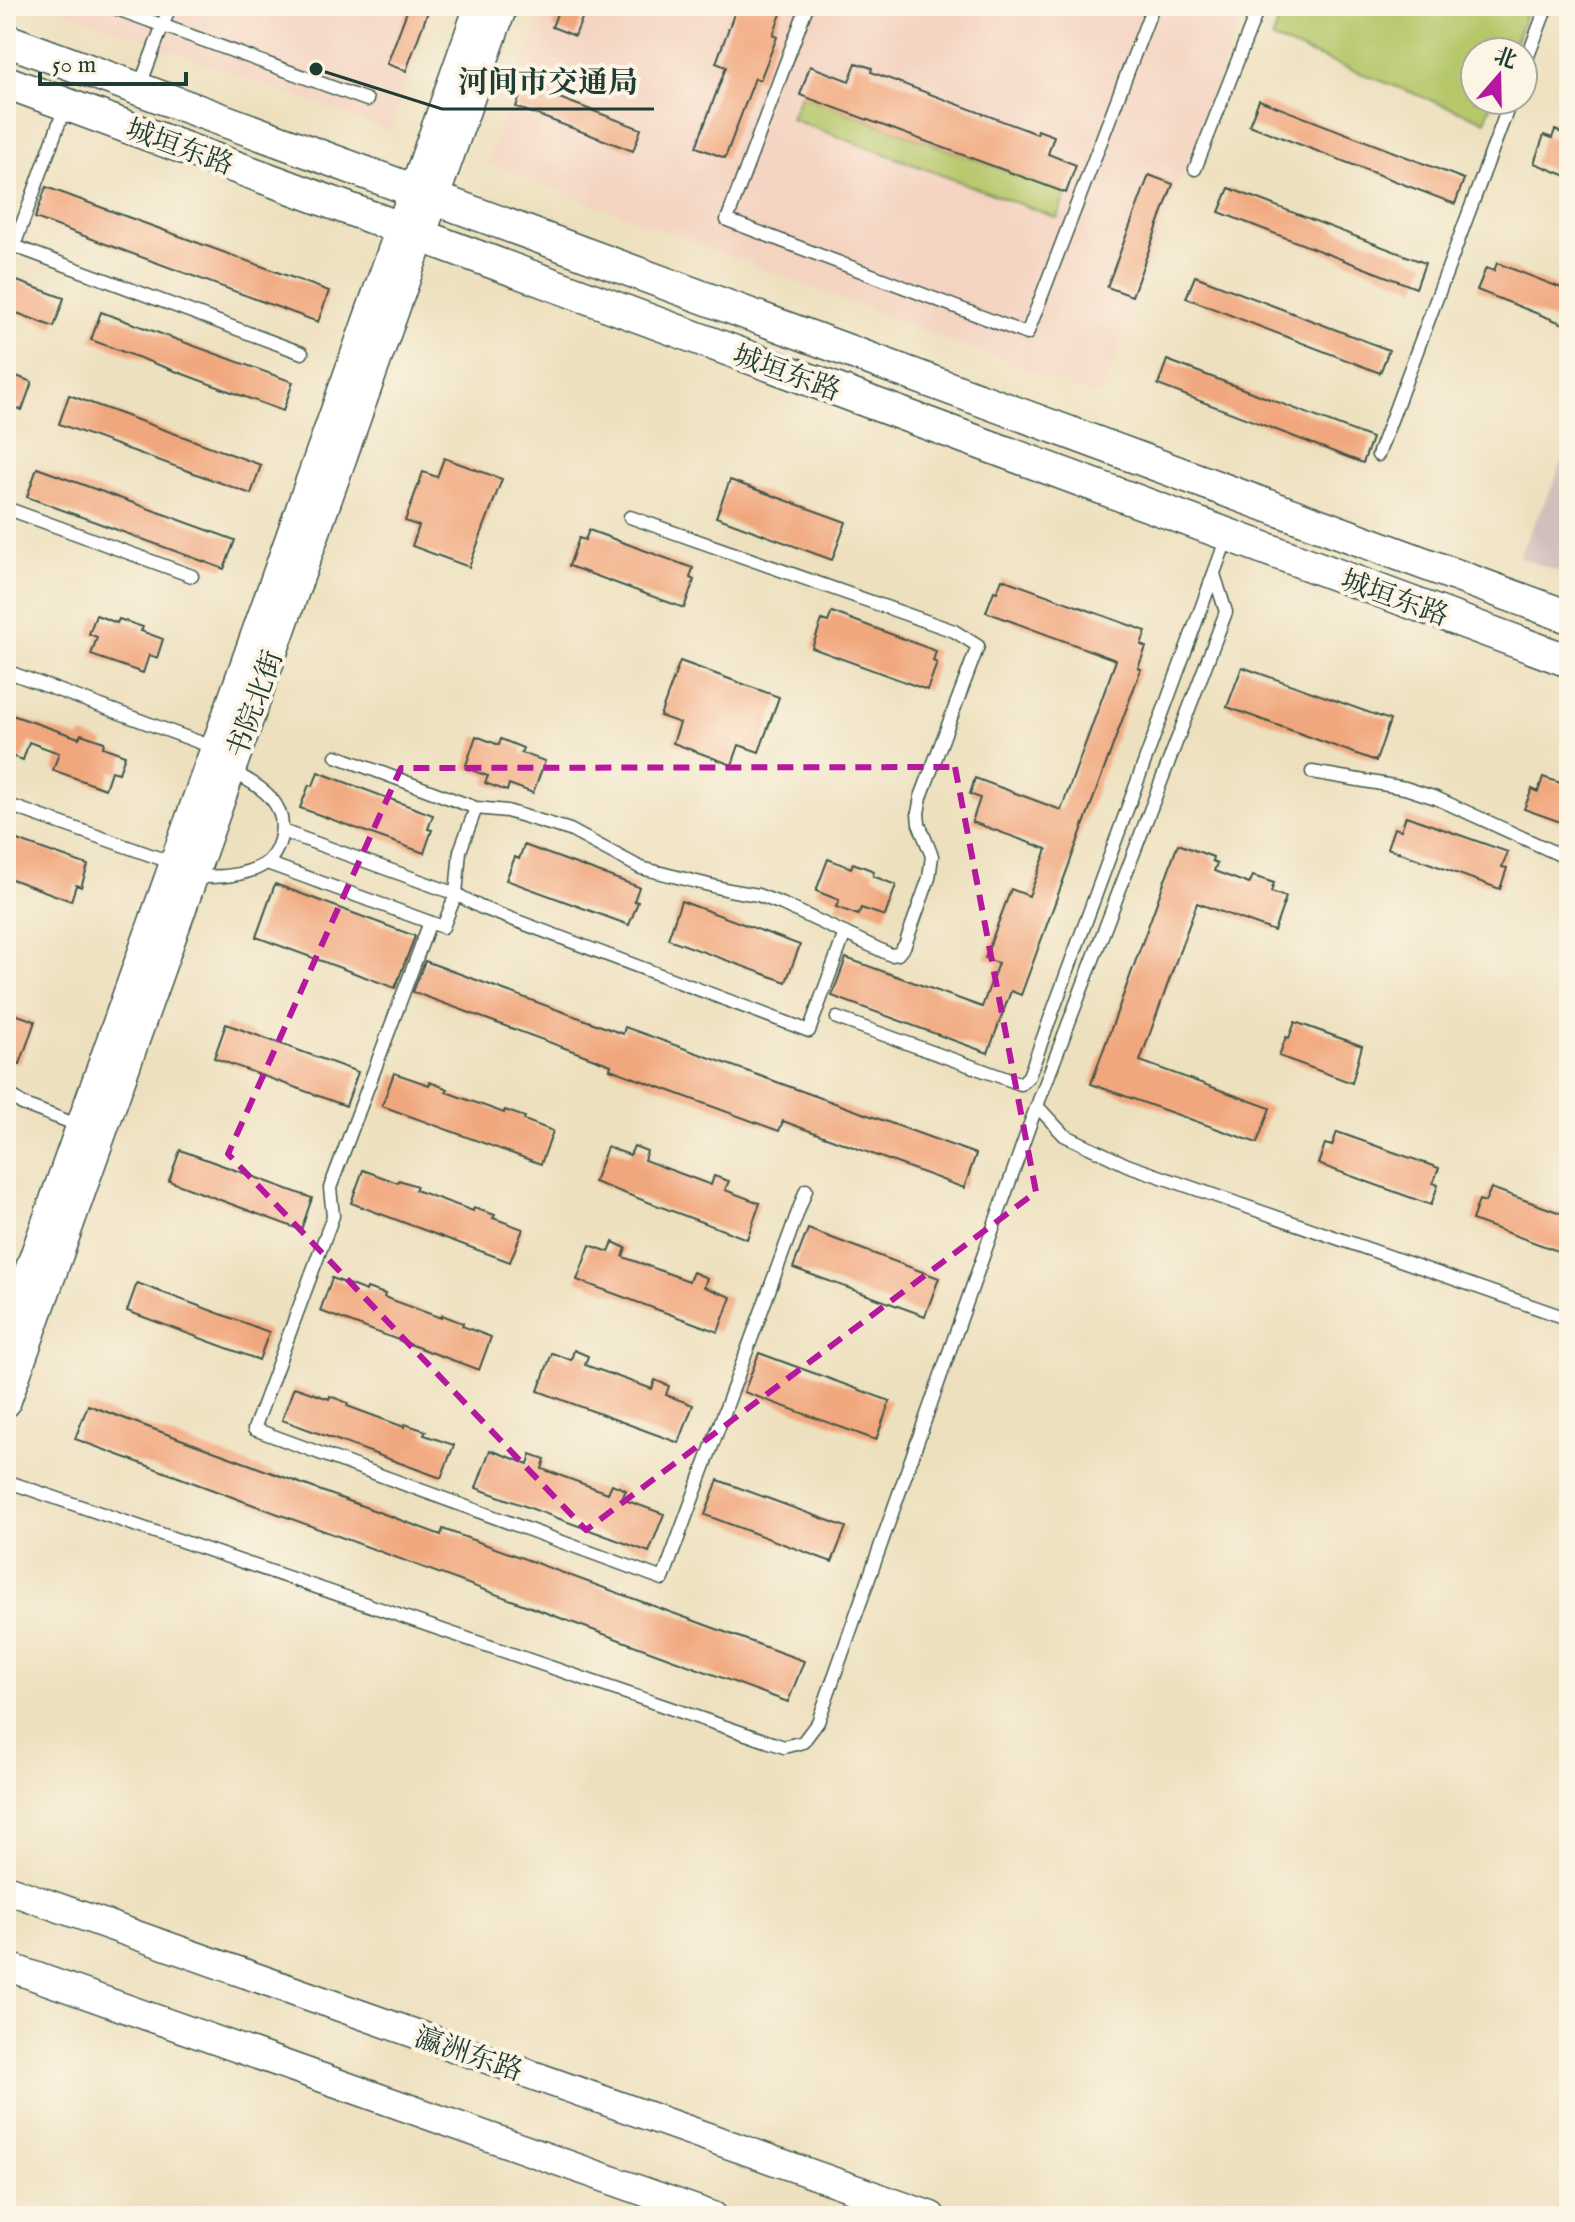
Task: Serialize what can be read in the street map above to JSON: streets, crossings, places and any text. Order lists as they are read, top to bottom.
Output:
{
  "streets": {
    "main road": ["城垣东路"],
    "street": ["书院北街", "瀛洲东路"]
  },
  "crossings": [
    ["城垣东路", "书院北街"]
  ],
  "places": ["河间市交通局"],
  "scale_bar": "50 m",
  "north": "top"
}
